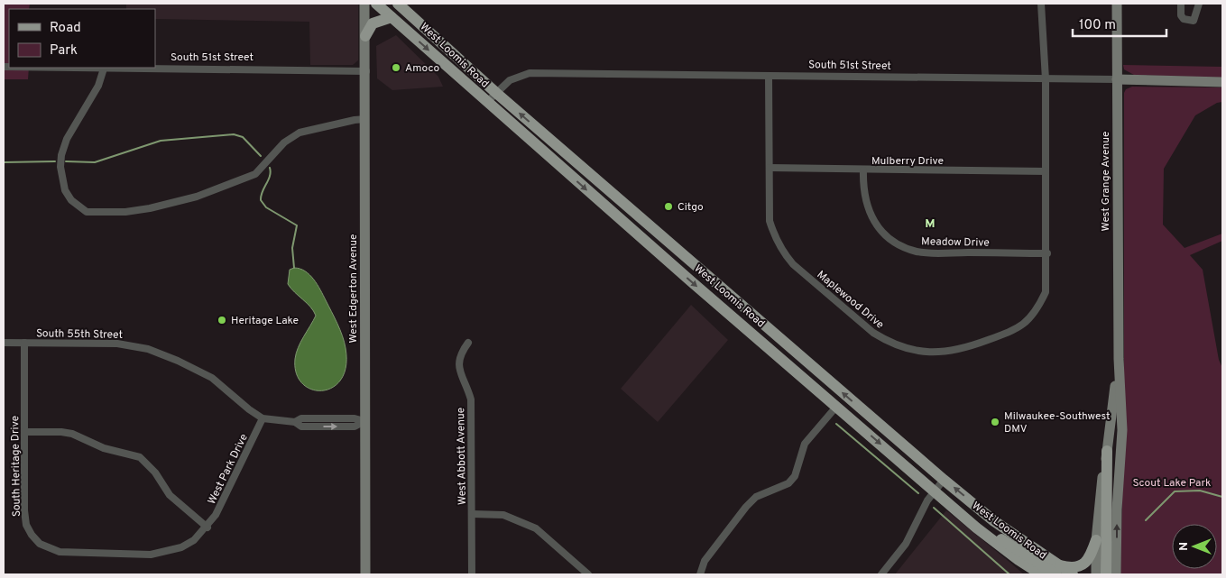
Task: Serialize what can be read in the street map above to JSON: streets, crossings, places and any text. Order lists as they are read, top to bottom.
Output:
{
  "streets": {
    "main road": ["West Loomis Road"],
    "street": [
      "South 51st Street",
      "Mulberry Drive",
      "West Grange Avenue",
      "Meadow Drive",
      "West Edgerton Avenue",
      "Maplewood Drive",
      "South 55th Street",
      "West Abbott Avenue",
      "South Heritage Drive",
      "West Park Drive"
    ]
  },
  "crossings": [
    ["West Loomis Road", "South 51st Street"],
    ["South 51st Street", "West Grange Avenue"],
    ["South 51st Street", "West Edgerton Avenue"],
    ["South 51st Street", "Maplewood Drive"],
    ["Mulberry Drive", "Meadow Drive"],
    ["Mulberry Drive", "Maplewood Drive"],
    ["Meadow Drive", "Maplewood Drive"],
    ["West Edgerton Avenue", "South 55th Street"],
    ["South 55th Street", "South Heritage Drive"],
    ["South 55th Street", "West Park Drive"],
    ["South Heritage Drive", "West Park Drive"]
  ],
  "districts": ["M"],
  "parks": ["Scout Lake Park"],
  "places": [
    "Amoco",
    "Citgo",
    "Heritage Lake",
    "Milwaukee-Southwest DMV"
  ],
  "legend": ["Road", "Park"],
  "scale_bar": "100 m",
  "north": "left"
}
